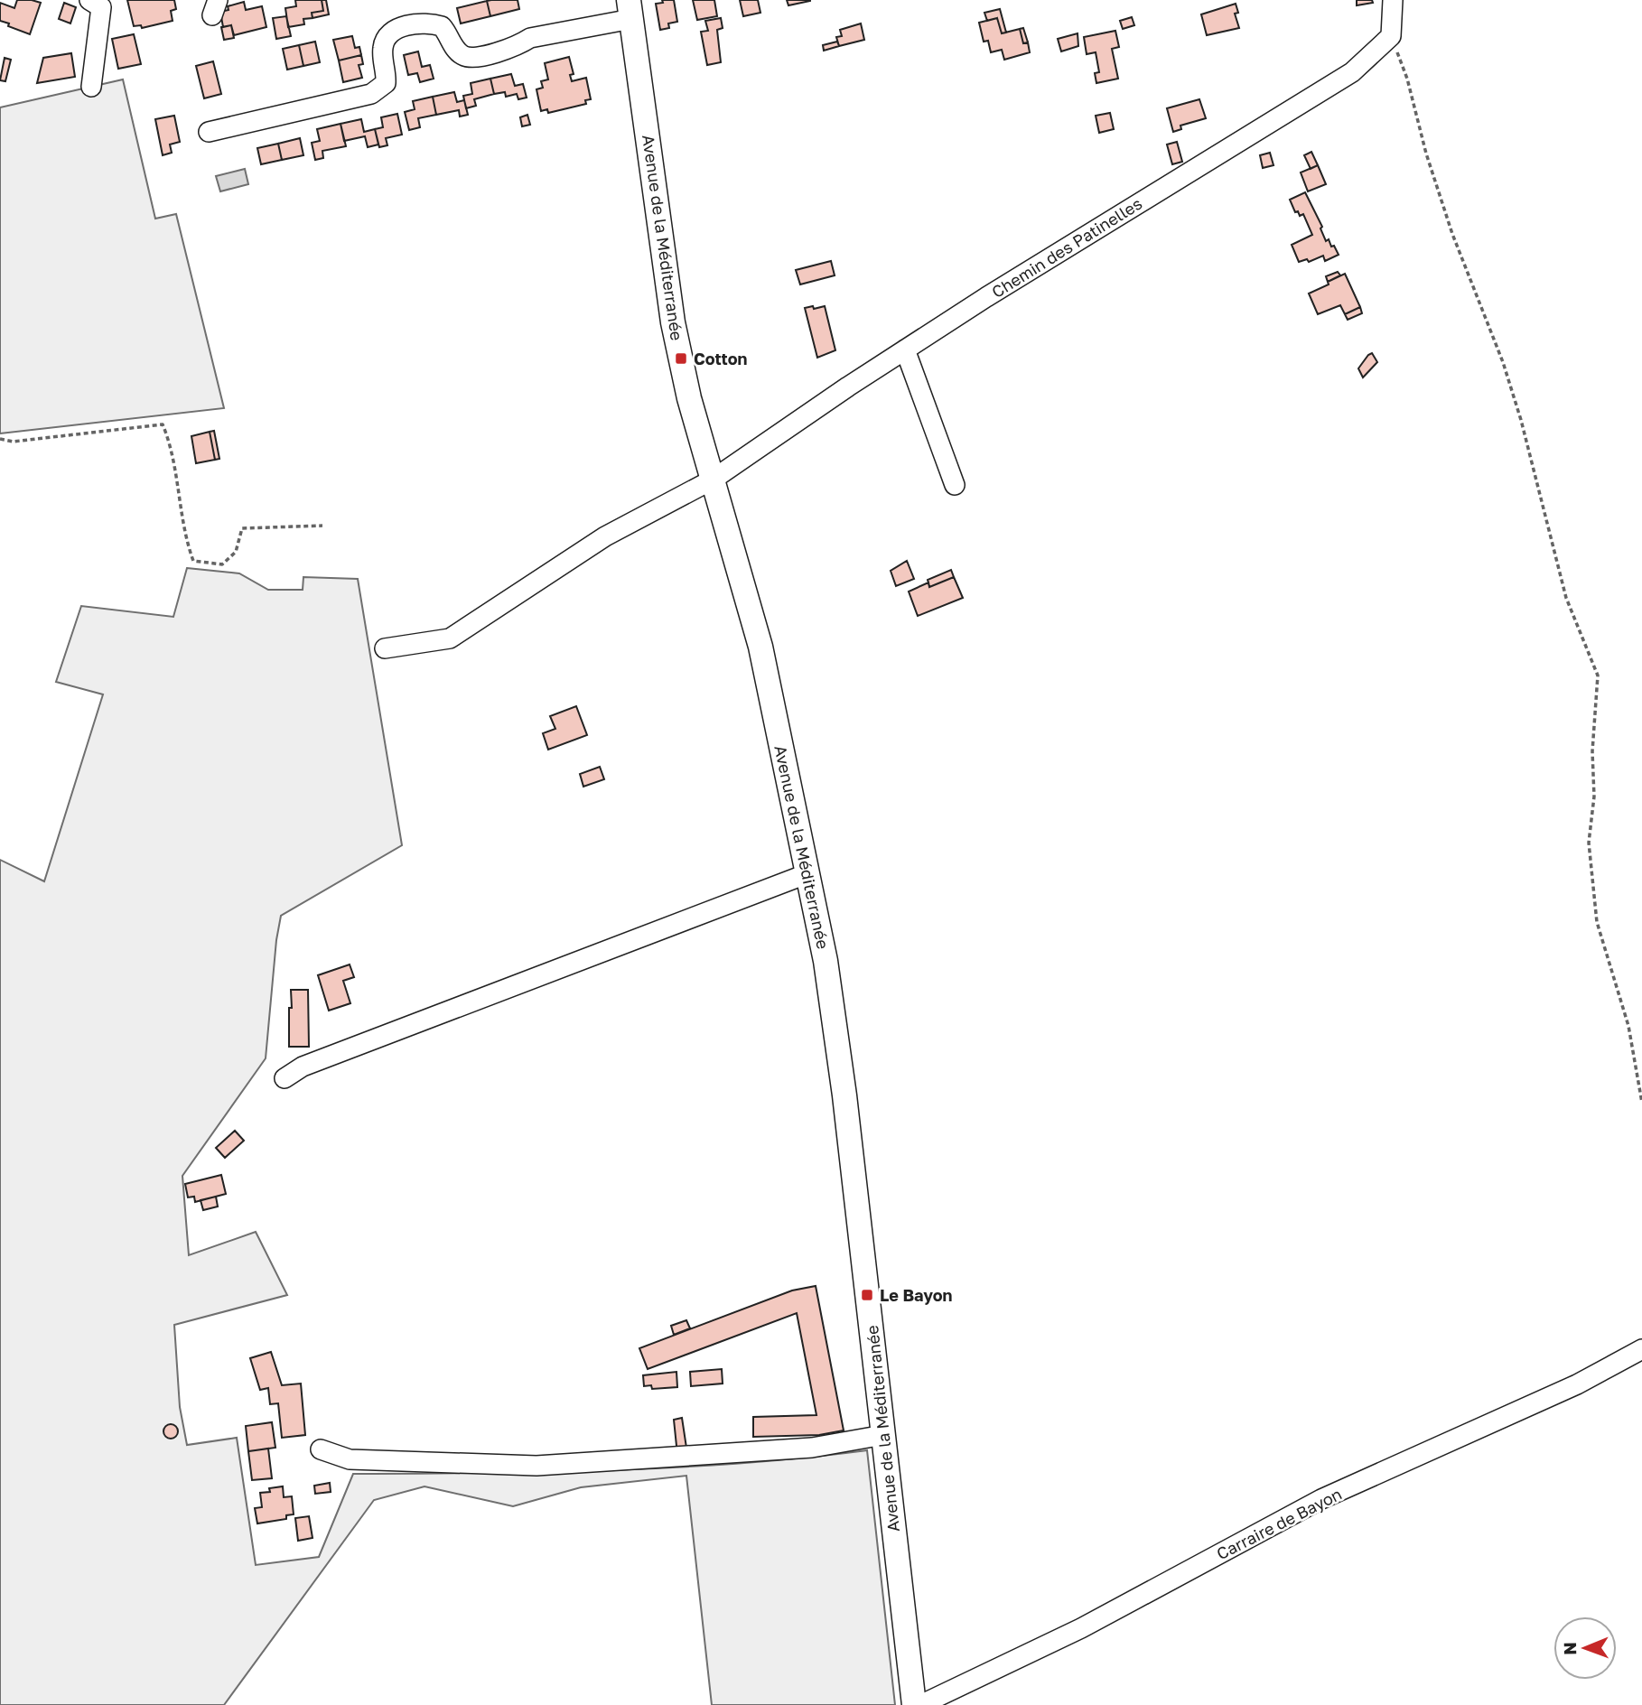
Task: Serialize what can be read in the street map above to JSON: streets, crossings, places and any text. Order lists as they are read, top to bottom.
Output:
{
  "streets": {
    "main road": ["Avenue de la Méditerranée"],
    "street": ["Chemin des Patinelles", "Carraire de Bayon"]
  },
  "crossings": [
    ["Avenue de la Méditerranée", "Chemin des Patinelles"]
  ],
  "places": {
    "transit": ["Cotton", "Le Bayon"]
  },
  "north": "left"
}
